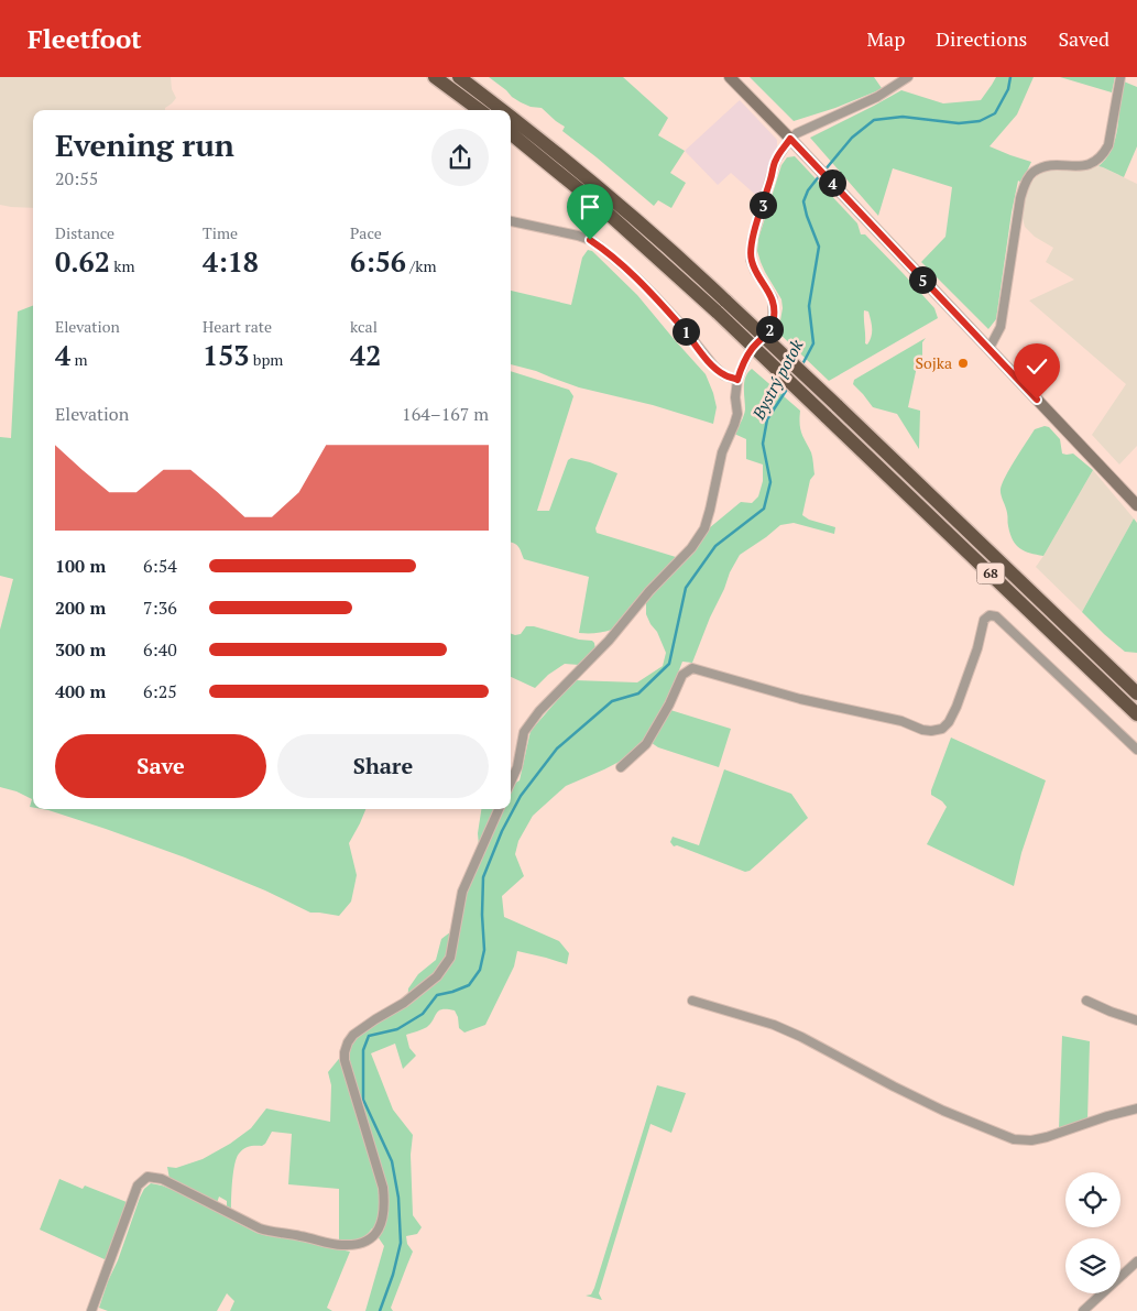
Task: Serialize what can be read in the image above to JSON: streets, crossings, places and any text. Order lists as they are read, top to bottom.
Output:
{
  "streets": {
    "highway": ["68"]
  },
  "water": ["Bystrý potok"],
  "places": ["Sojka"],
  "page": {
    "header": "Fleetfoot",
    "nav": ["Map", "Directions", "Saved"],
    "heading": ["Evening run", "20:55"],
    "pins": [
      "4",
      "3",
      "5",
      "2",
      "1"
    ],
    "stats": [
      ["Distance", "0.62 km"],
      ["Time", "4:18"],
      ["Pace", "6:56 /km"],
      ["Elevation", "4 m"],
      ["Heart rate", "153 bpm"],
      ["kcal", "42"]
    ],
    "chart": ["Elevation", "164–167 m"],
    "list": [
      {
        "name": "100 m",
        "note": "6:54"
      },
      {
        "name": "200 m",
        "note": "7:36"
      },
      {
        "name": "300 m",
        "note": "6:40"
      },
      {
        "name": "400 m",
        "note": "6:25"
      }
    ],
    "buttons": ["Save", "Share"]
  }
}
